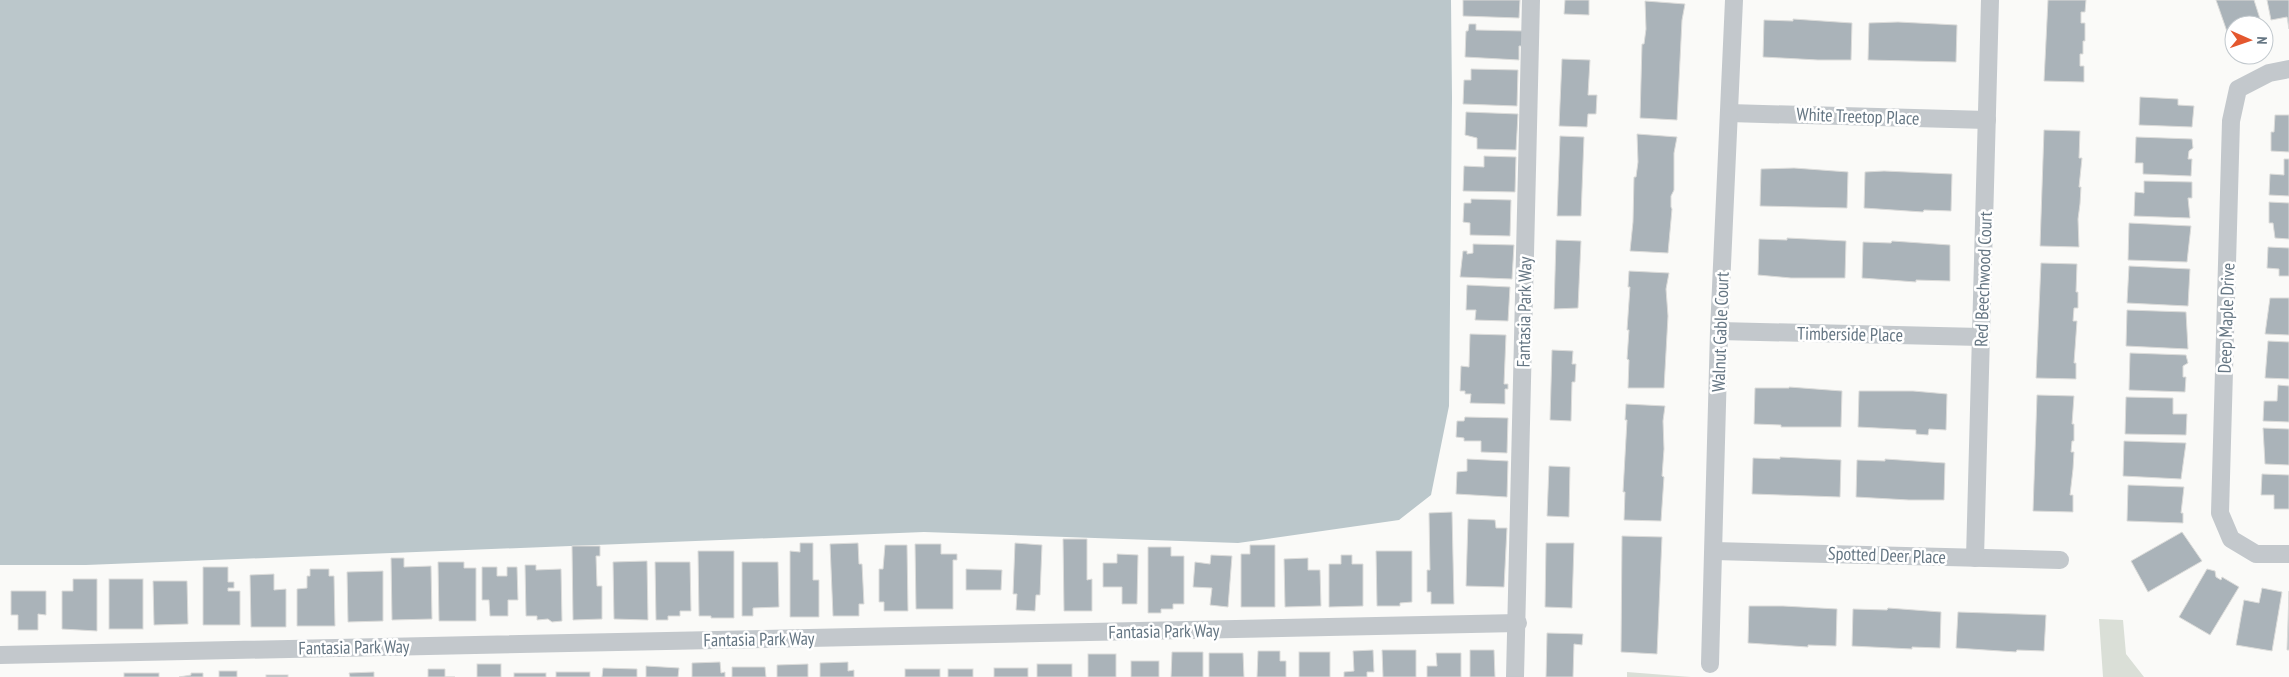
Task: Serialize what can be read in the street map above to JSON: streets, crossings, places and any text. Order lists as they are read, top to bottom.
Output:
{
  "streets": {
    "street": [
      "White Treetop Place",
      "Red Beechwood Court",
      "Fantasia Park Way",
      "Deep Maple Drive",
      "Walnut Gable Court",
      "Timberside Place",
      "Spotted Deer Place"
    ]
  },
  "crossings": [
    ["White Treetop Place", "Red Beechwood Court"],
    ["White Treetop Place", "Walnut Gable Court"],
    ["Red Beechwood Court", "Timberside Place"],
    ["Red Beechwood Court", "Spotted Deer Place"],
    ["Walnut Gable Court", "Timberside Place"],
    ["Walnut Gable Court", "Spotted Deer Place"]
  ],
  "north": "right"
}
